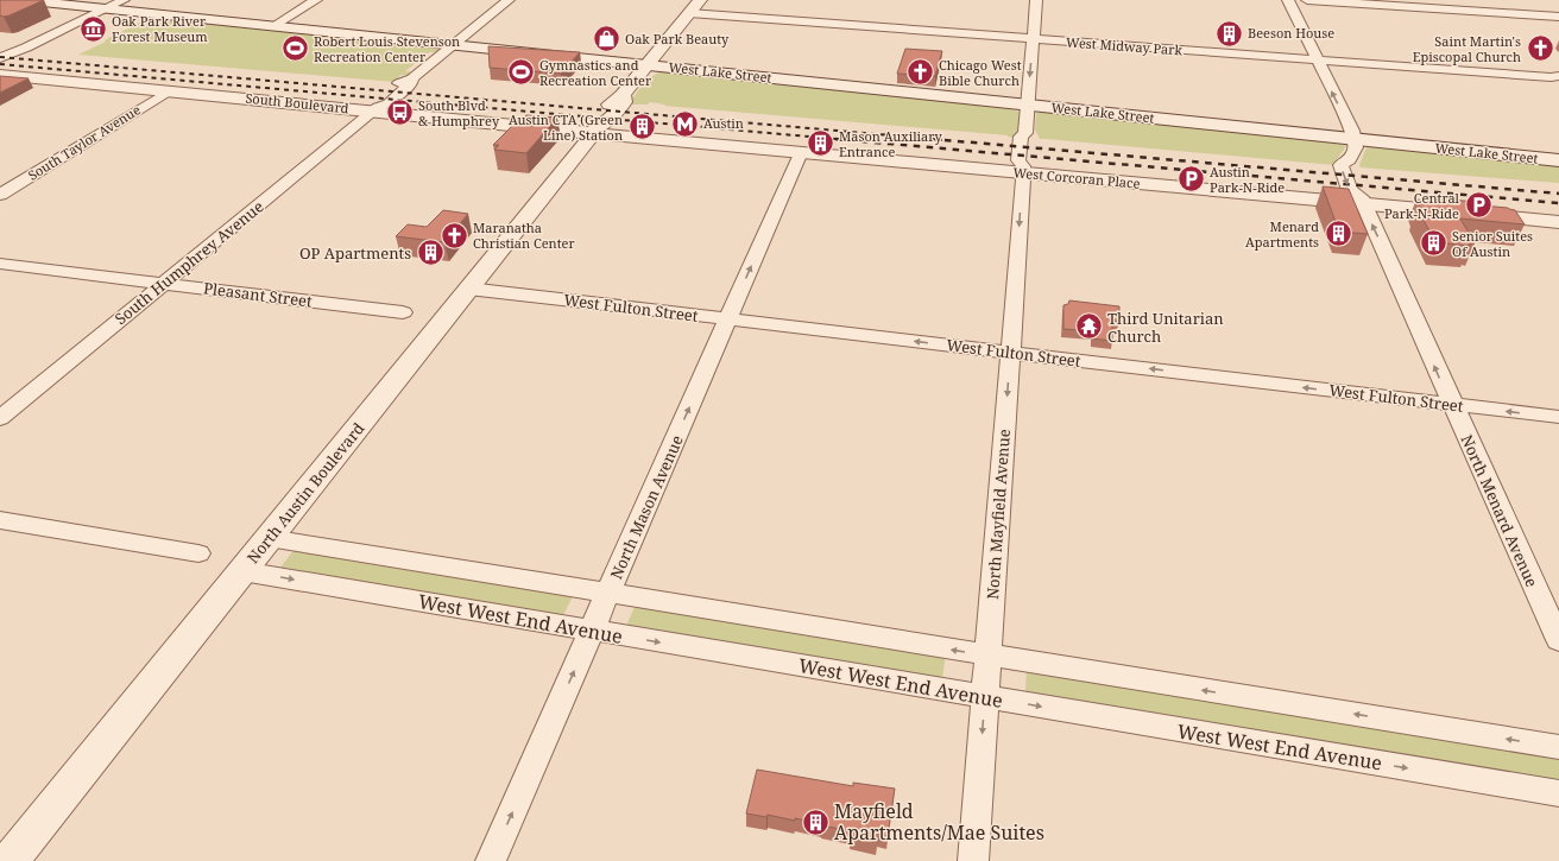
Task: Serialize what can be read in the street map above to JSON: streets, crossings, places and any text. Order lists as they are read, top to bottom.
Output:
{
  "streets": {
    "street": [
      "West Midway Park",
      "West Lake Street",
      "South Boulevard",
      "South Taylor Avenue",
      "West Corcoran Place",
      "South Humphrey Avenue",
      "Pleasant Street",
      "West Fulton Street",
      "North Austin Boulevard",
      "North Mason Avenue",
      "North Menard Avenue",
      "North Mayfield Avenue",
      "West West End Avenue"
    ]
  },
  "crossings": [
    ["West Midway Park", "North Austin Boulevard"],
    ["West Midway Park", "North Mayfield Avenue"],
    ["West Lake Street", "South Humphrey Avenue"],
    ["West Lake Street", "North Austin Boulevard"],
    ["West Lake Street", "North Menard Avenue"],
    ["West Lake Street", "North Mayfield Avenue"],
    ["South Boulevard", "South Taylor Avenue"],
    ["South Boulevard", "West Corcoran Place"],
    ["South Boulevard", "South Humphrey Avenue"],
    ["South Boulevard", "North Austin Boulevard"],
    ["West Corcoran Place", "North Austin Boulevard"],
    ["West Corcoran Place", "North Mason Avenue"],
    ["West Corcoran Place", "North Menard Avenue"],
    ["West Corcoran Place", "North Mayfield Avenue"],
    ["South Humphrey Avenue", "Pleasant Street"],
    ["West Fulton Street", "North Austin Boulevard"],
    ["West Fulton Street", "North Mason Avenue"],
    ["West Fulton Street", "North Menard Avenue"],
    ["West Fulton Street", "North Mayfield Avenue"],
    ["North Austin Boulevard", "West West End Avenue"],
    ["North Mason Avenue", "West West End Avenue"],
    ["North Mayfield Avenue", "West West End Avenue"]
  ],
  "one_way": [
    "West Fulton Street",
    "North Mason Avenue",
    "North Menard Avenue",
    "North Mayfield Avenue"
  ],
  "places": {
    "museum": ["Oak Park River Forest Museum"],
    "building": [
      "Beeson House",
      "Austin CTA (Green Line) Station",
      "Mason Auxiliary Entrance",
      "Menard Apartments",
      "Senior Suites Of Austin",
      "OP Apartments",
      "Mayfield Apartments/Mae Suites"
    ],
    "shop": ["Oak Park Beauty"],
    "sports": ["Robert Louis Stevenson Recreation Center", "Gymnastics and Recreation Center"],
    "church": ["Saint Martin's Episcopal Church", "Chicago West Bible Church", "Maranatha Christian Center"],
    "bus stop": ["South Blvd & Humphrey"],
    "metro station": ["Austin"],
    "parking": ["Austin Park-N-Ride", "Central Park-N-Ride"],
    "temple": ["Third Unitarian Church"]
  }
}
